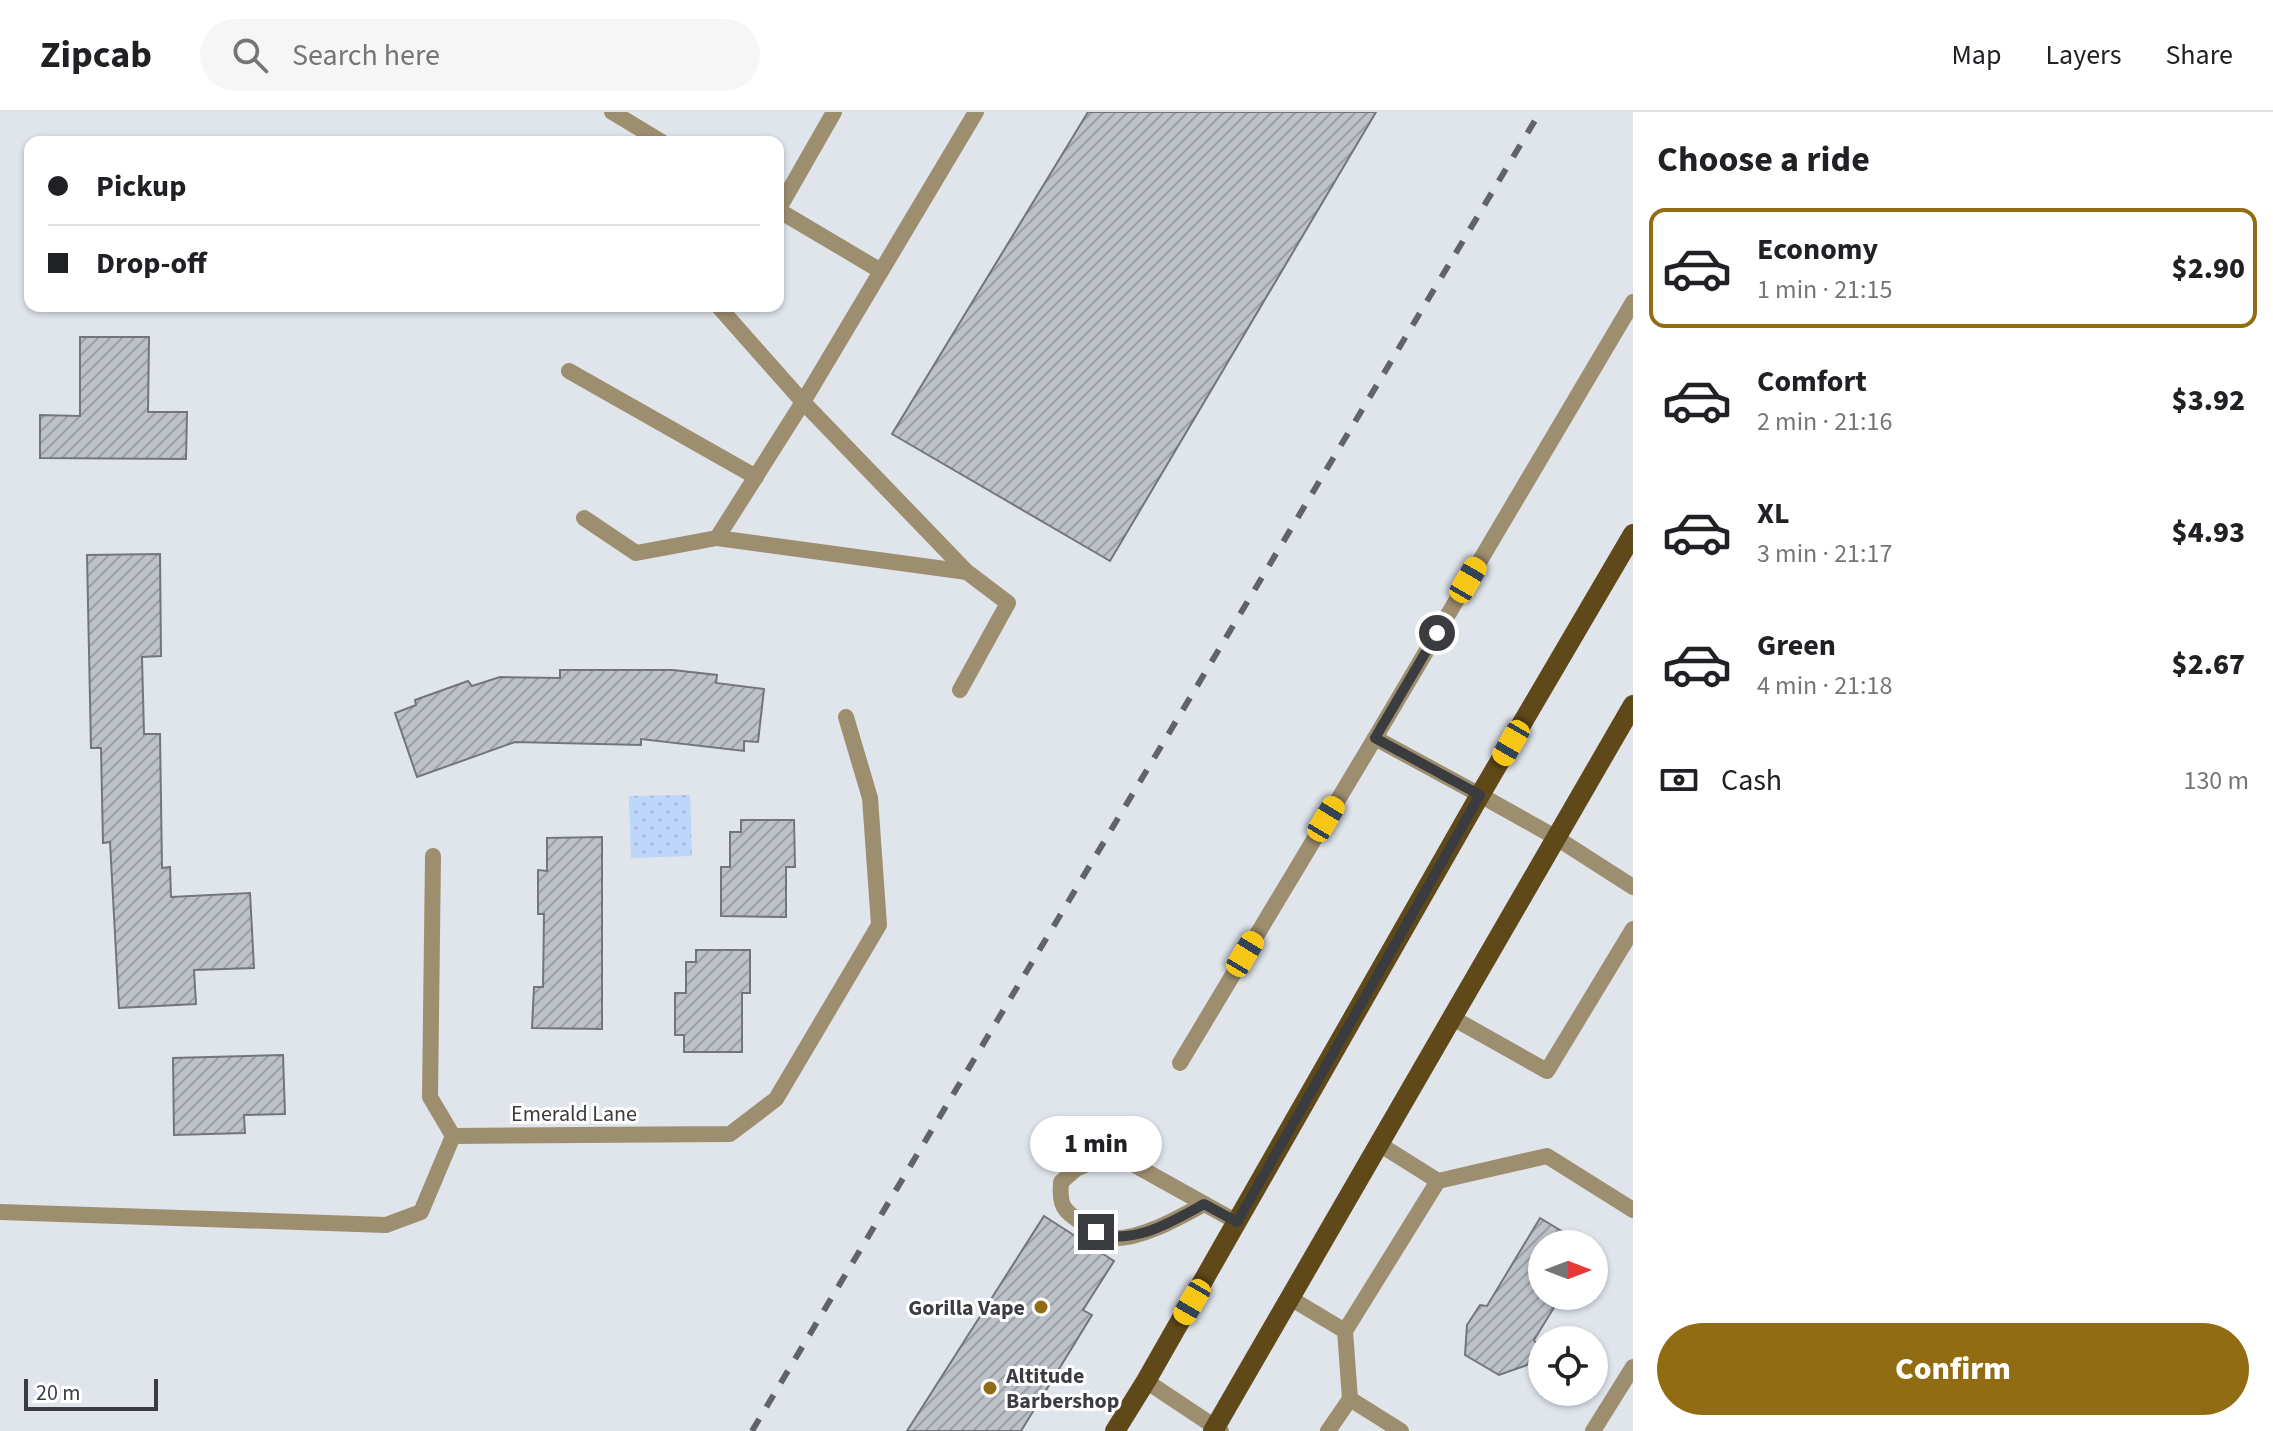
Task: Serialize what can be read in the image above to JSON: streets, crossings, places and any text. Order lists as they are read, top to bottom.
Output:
{
  "streets": {
    "street": ["Emerald Lane"]
  },
  "places": ["Gorilla Vape", "Altitude Barbershop"],
  "scale_bar": "20 m",
  "north": "right",
  "page": {
    "header": "Zipcab",
    "search": "Search here",
    "nav": ["Map", "Layers", "Share"],
    "heading": "Choose a ride",
    "banner": ["Pickup", "Drop-off"],
    "list": [
      {
        "name": "Economy",
        "note": "1 min · 21:15",
        "value": "$2.90"
      },
      {
        "name": "Comfort",
        "note": "2 min · 21:16",
        "value": "$3.92"
      },
      {
        "name": "XL",
        "note": "3 min · 21:17",
        "value": "$4.93"
      },
      {
        "name": "Green",
        "note": "4 min · 21:18",
        "value": "$2.67"
      }
    ],
    "pay": ["Cash", "130 m"],
    "bubble": "1 min",
    "buttons": "Confirm",
    "scale": "20 m"
  }
}
